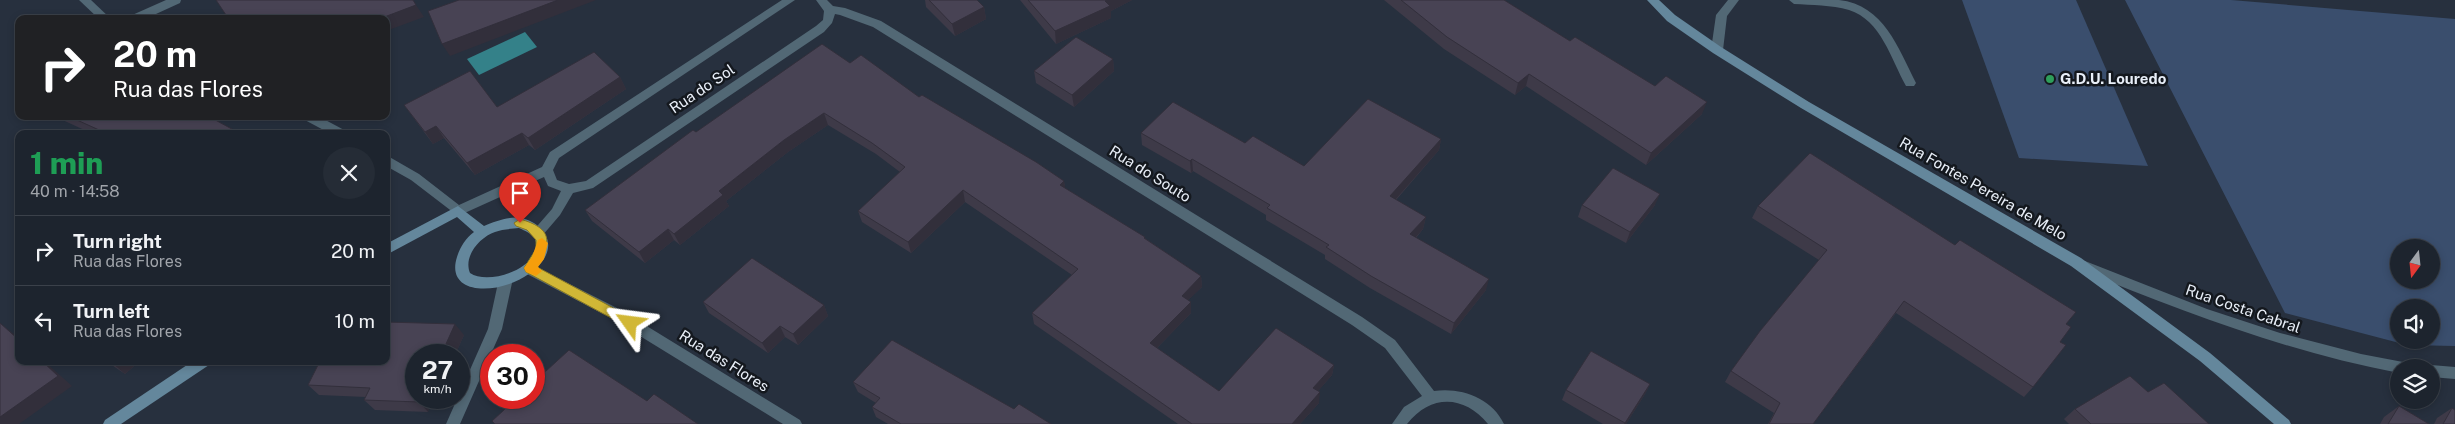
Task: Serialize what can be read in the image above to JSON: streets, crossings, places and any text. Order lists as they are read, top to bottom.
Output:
{
  "streets": {
    "street": [
      "Rua do Sol",
      "Rua do Souto",
      "Rua Fontes Pereira de Melo",
      "Rua Costa Cabral",
      "Rua das Flores"
    ]
  },
  "crossings": [
    ["Rua do Sol", "Rua do Souto"],
    ["Rua Fontes Pereira de Melo", "Rua Costa Cabral"]
  ],
  "places": ["G.D.U. Louredo"],
  "north": "bottom",
  "page": {
    "turn": ["20 m", "Rua das Flores"],
    "heading": ["1 min", "40 m · 14:58"],
    "list": [
      {
        "name": "Turn right",
        "note": "Rua das Flores",
        "value": "20 m"
      },
      {
        "name": "Turn left",
        "note": "Rua das Flores",
        "value": "10 m"
      }
    ],
    "speed": "27 km/h",
    "limit": "30"
  }
}
